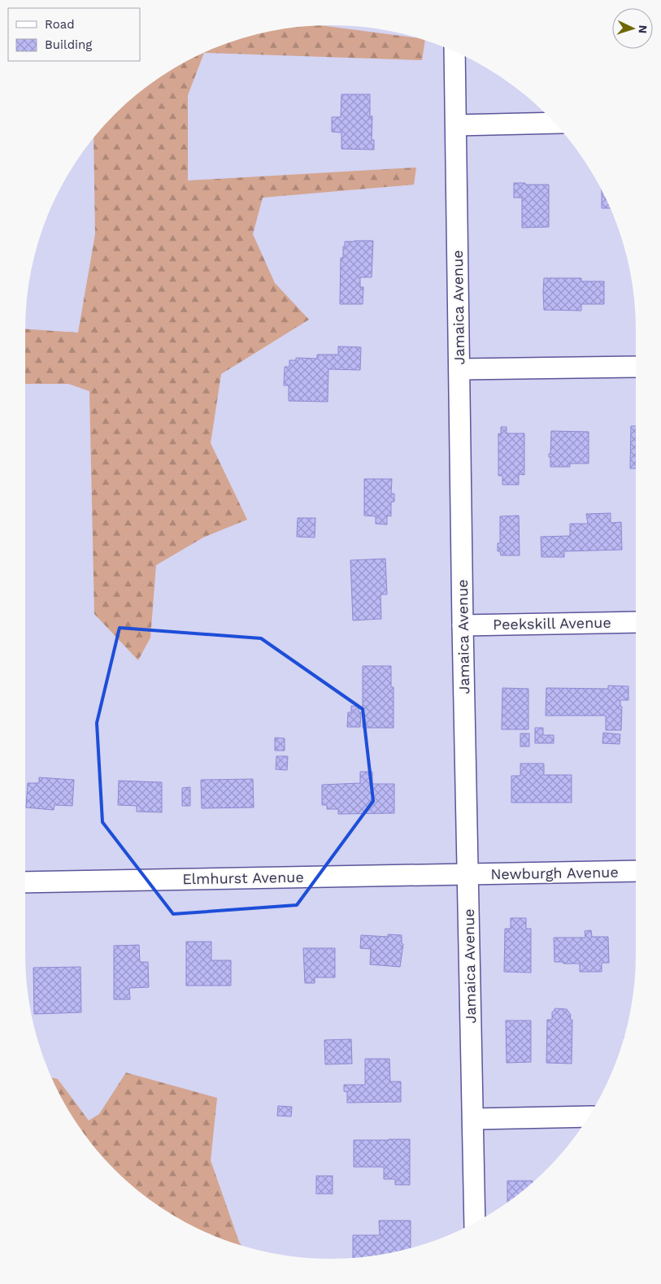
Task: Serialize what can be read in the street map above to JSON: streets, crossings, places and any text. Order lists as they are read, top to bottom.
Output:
{
  "streets": {
    "street": [
      "Jamaica Avenue",
      "Peekskill Avenue",
      "Newburgh Avenue",
      "Elmhurst Avenue"
    ]
  },
  "crossings": [
    ["Jamaica Avenue", "Peekskill Avenue"],
    ["Jamaica Avenue", "Newburgh Avenue"],
    ["Jamaica Avenue", "Elmhurst Avenue"],
    ["Newburgh Avenue", "Elmhurst Avenue"]
  ],
  "legend": ["Road", "Building"],
  "north": "right"
}
